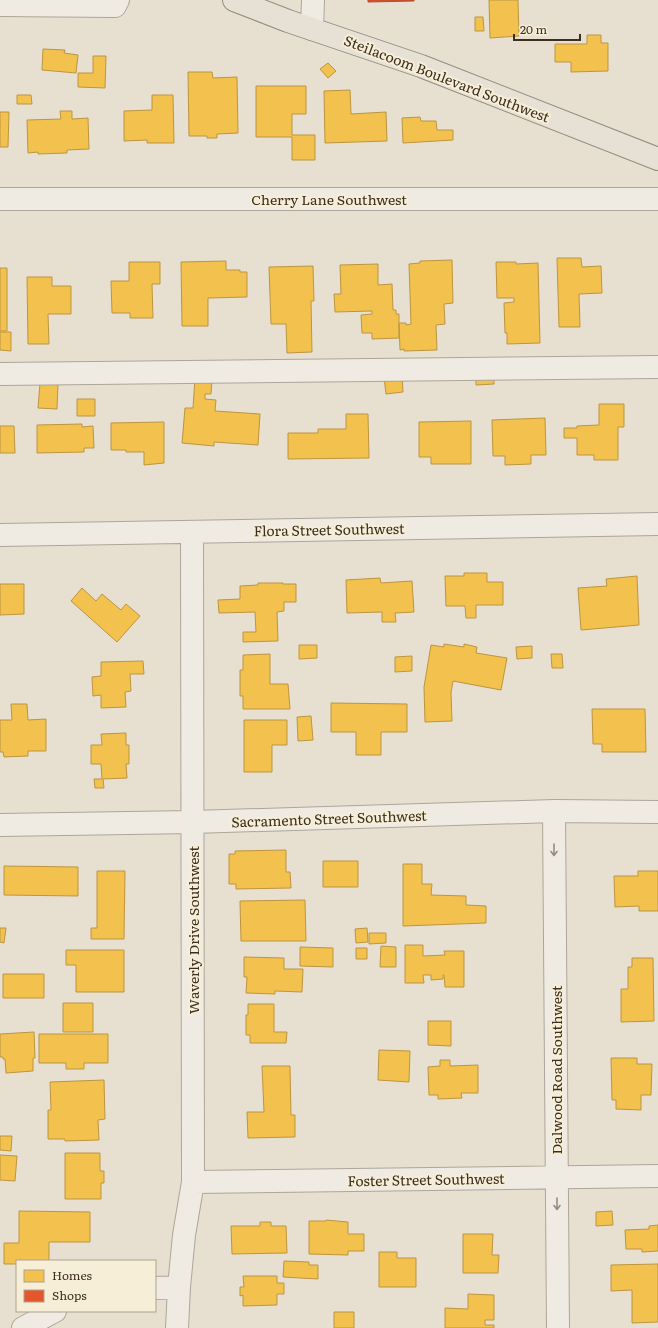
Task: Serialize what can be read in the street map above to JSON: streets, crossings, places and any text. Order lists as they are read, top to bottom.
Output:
{
  "streets": {
    "main road": ["Steilacoom Boulevard Southwest"],
    "street": [
      "Cherry Lane Southwest",
      "Flora Street Southwest",
      "Sacramento Street Southwest",
      "Waverly Drive Southwest",
      "Dalwood Road Southwest",
      "Foster Street Southwest"
    ]
  },
  "crossings": [
    ["Flora Street Southwest", "Waverly Drive Southwest"],
    ["Sacramento Street Southwest", "Waverly Drive Southwest"],
    ["Sacramento Street Southwest", "Dalwood Road Southwest"],
    ["Waverly Drive Southwest", "Foster Street Southwest"],
    ["Dalwood Road Southwest", "Foster Street Southwest"]
  ],
  "one_way": ["Dalwood Road Southwest"],
  "legend": ["Homes", "Shops"],
  "scale_bar": "20 m"
}
